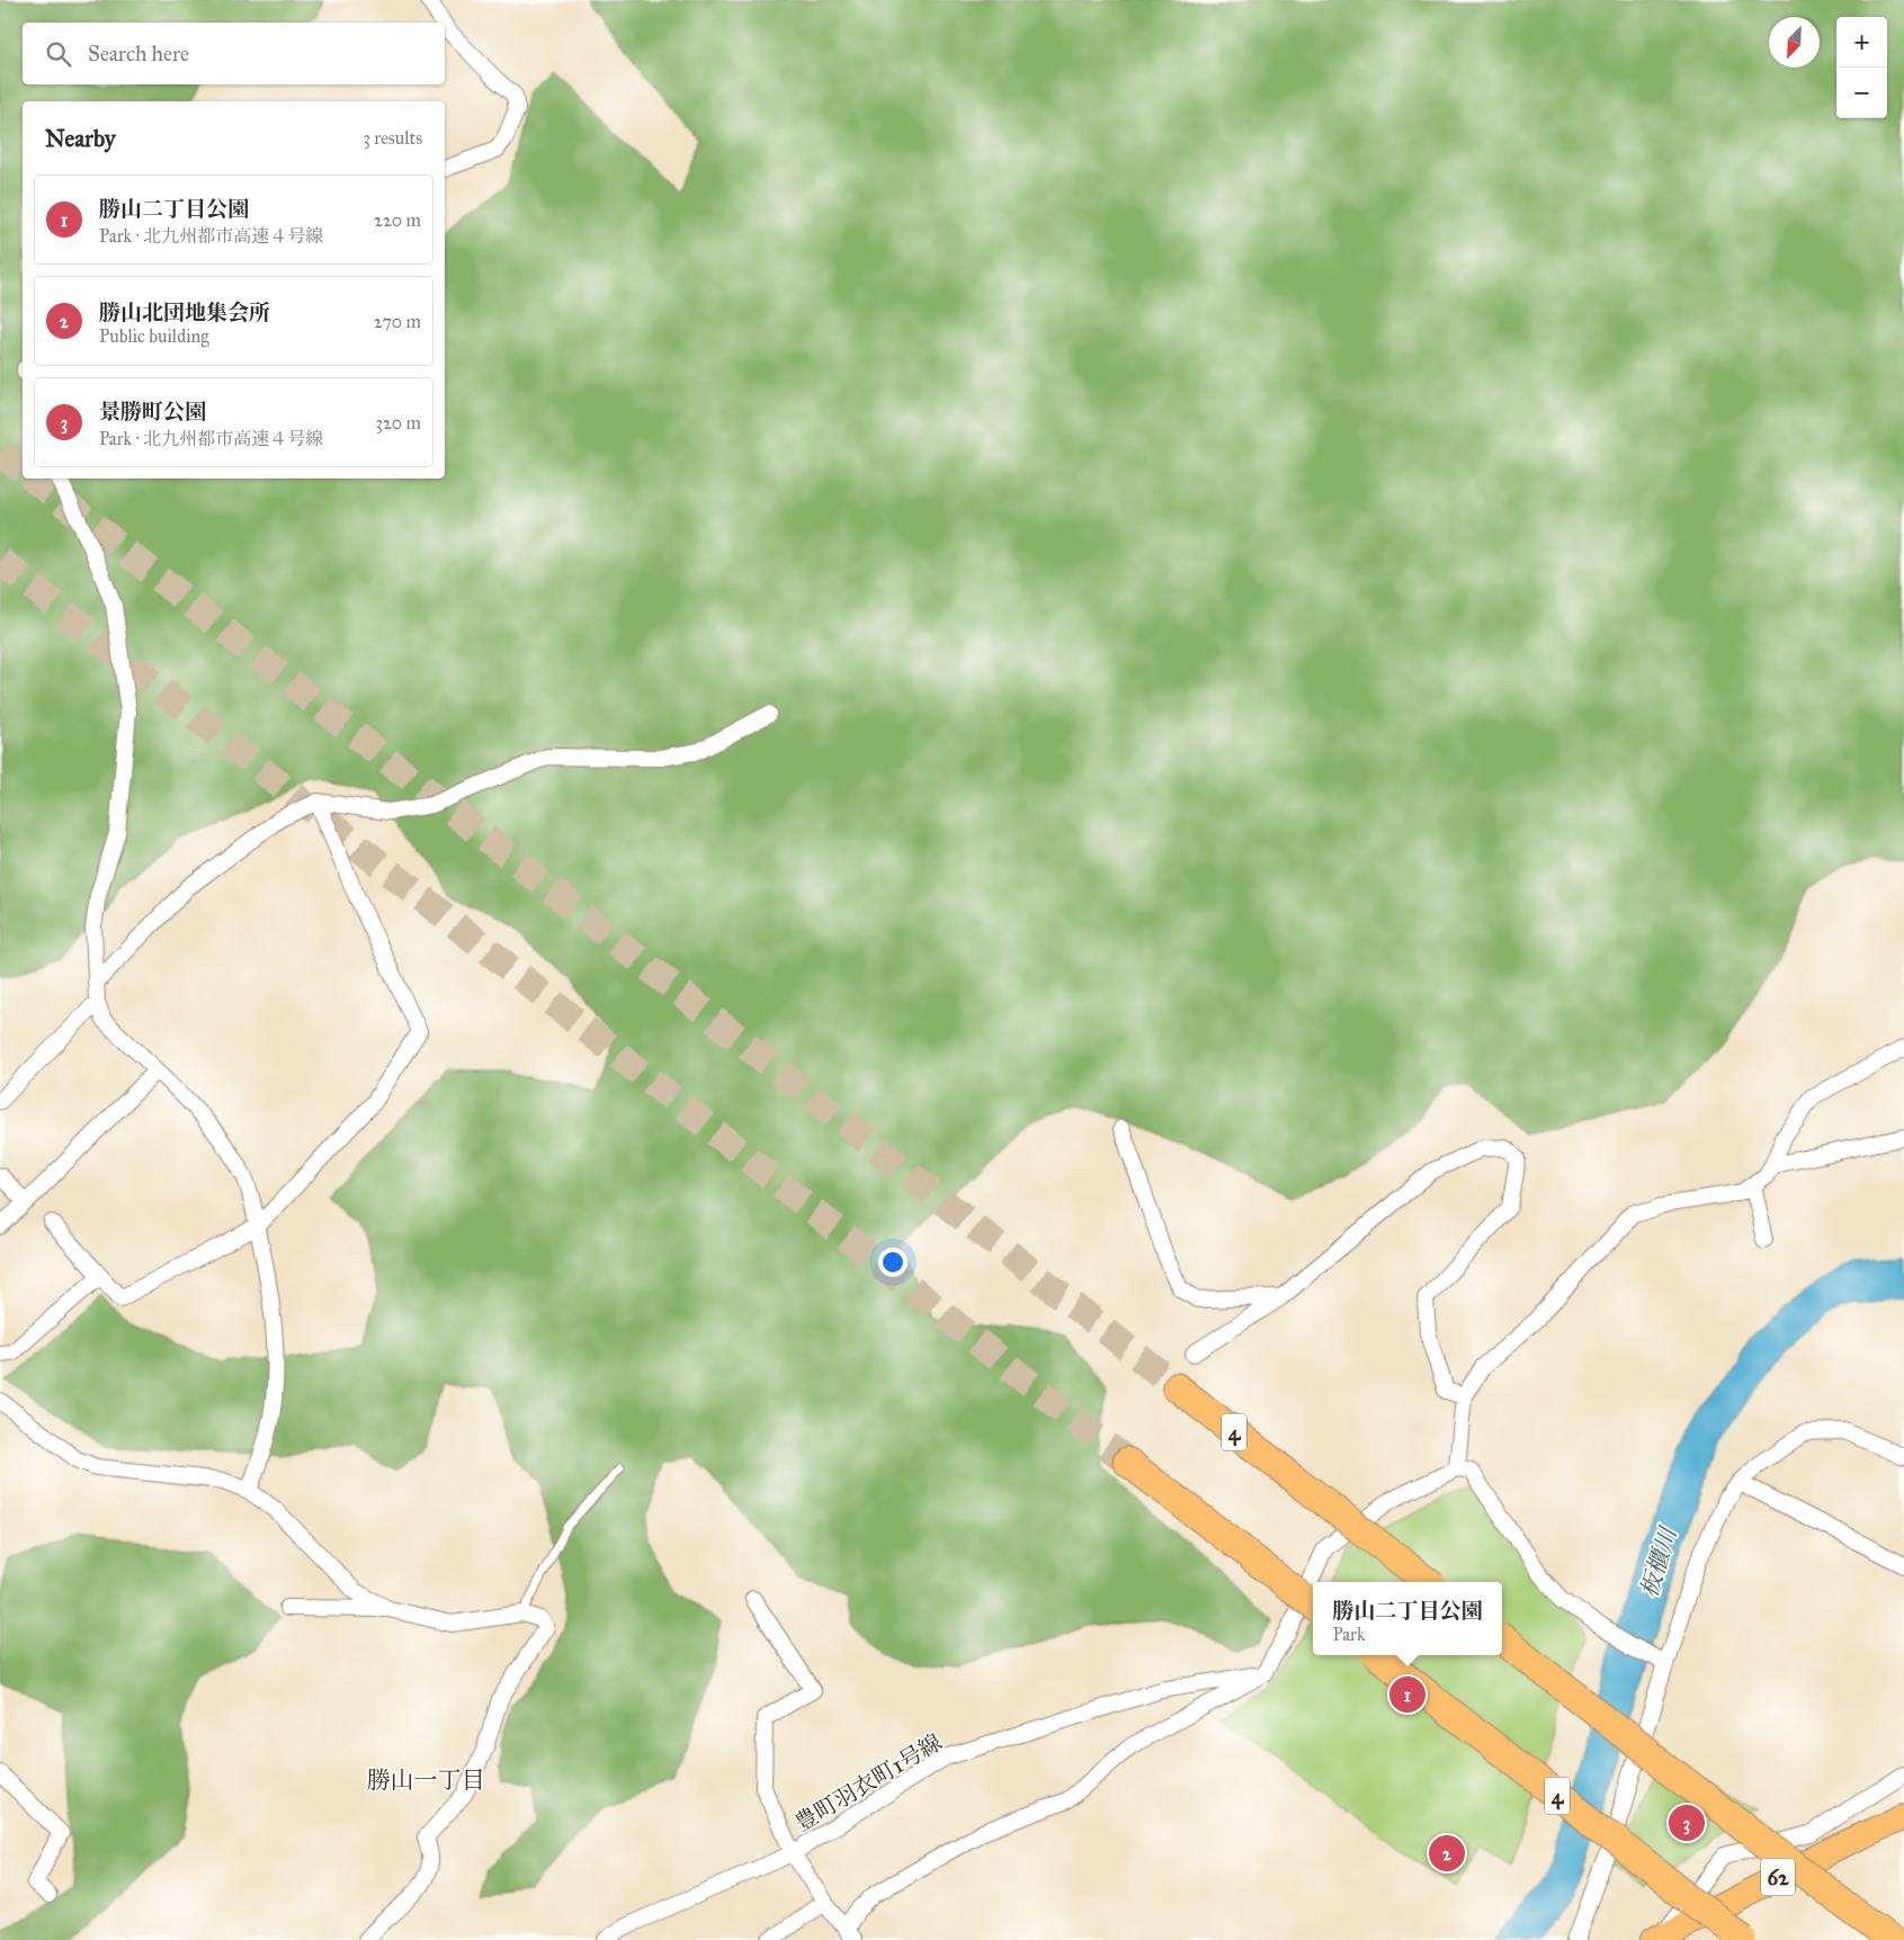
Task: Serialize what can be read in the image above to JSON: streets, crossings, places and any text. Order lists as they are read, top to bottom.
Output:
{
  "streets": {
    "highway": ["4"],
    "main road": ["62"],
    "street": ["豊町羽衣町1号線"]
  },
  "districts": ["勝山一丁目"],
  "water": ["板櫃川"],
  "north": "bottom left",
  "page": {
    "map_buttons": ["+", "−"],
    "search": "Search here",
    "heading": ["Nearby", "3 results"],
    "list": [
      {
        "mark": "1",
        "name": "勝山二丁目公園",
        "note": "Park · 北九州都市高速４号線",
        "value": "220 m"
      },
      {
        "mark": "2",
        "name": "勝山北団地集会所",
        "note": "Public building",
        "value": "270 m"
      },
      {
        "mark": "3",
        "name": "景勝町公園",
        "note": "Park · 北九州都市高速４号線",
        "value": "320 m"
      }
    ],
    "popup": ["勝山二丁目公園", "Park"],
    "pins": ["1", "3", "2"]
  }
}
